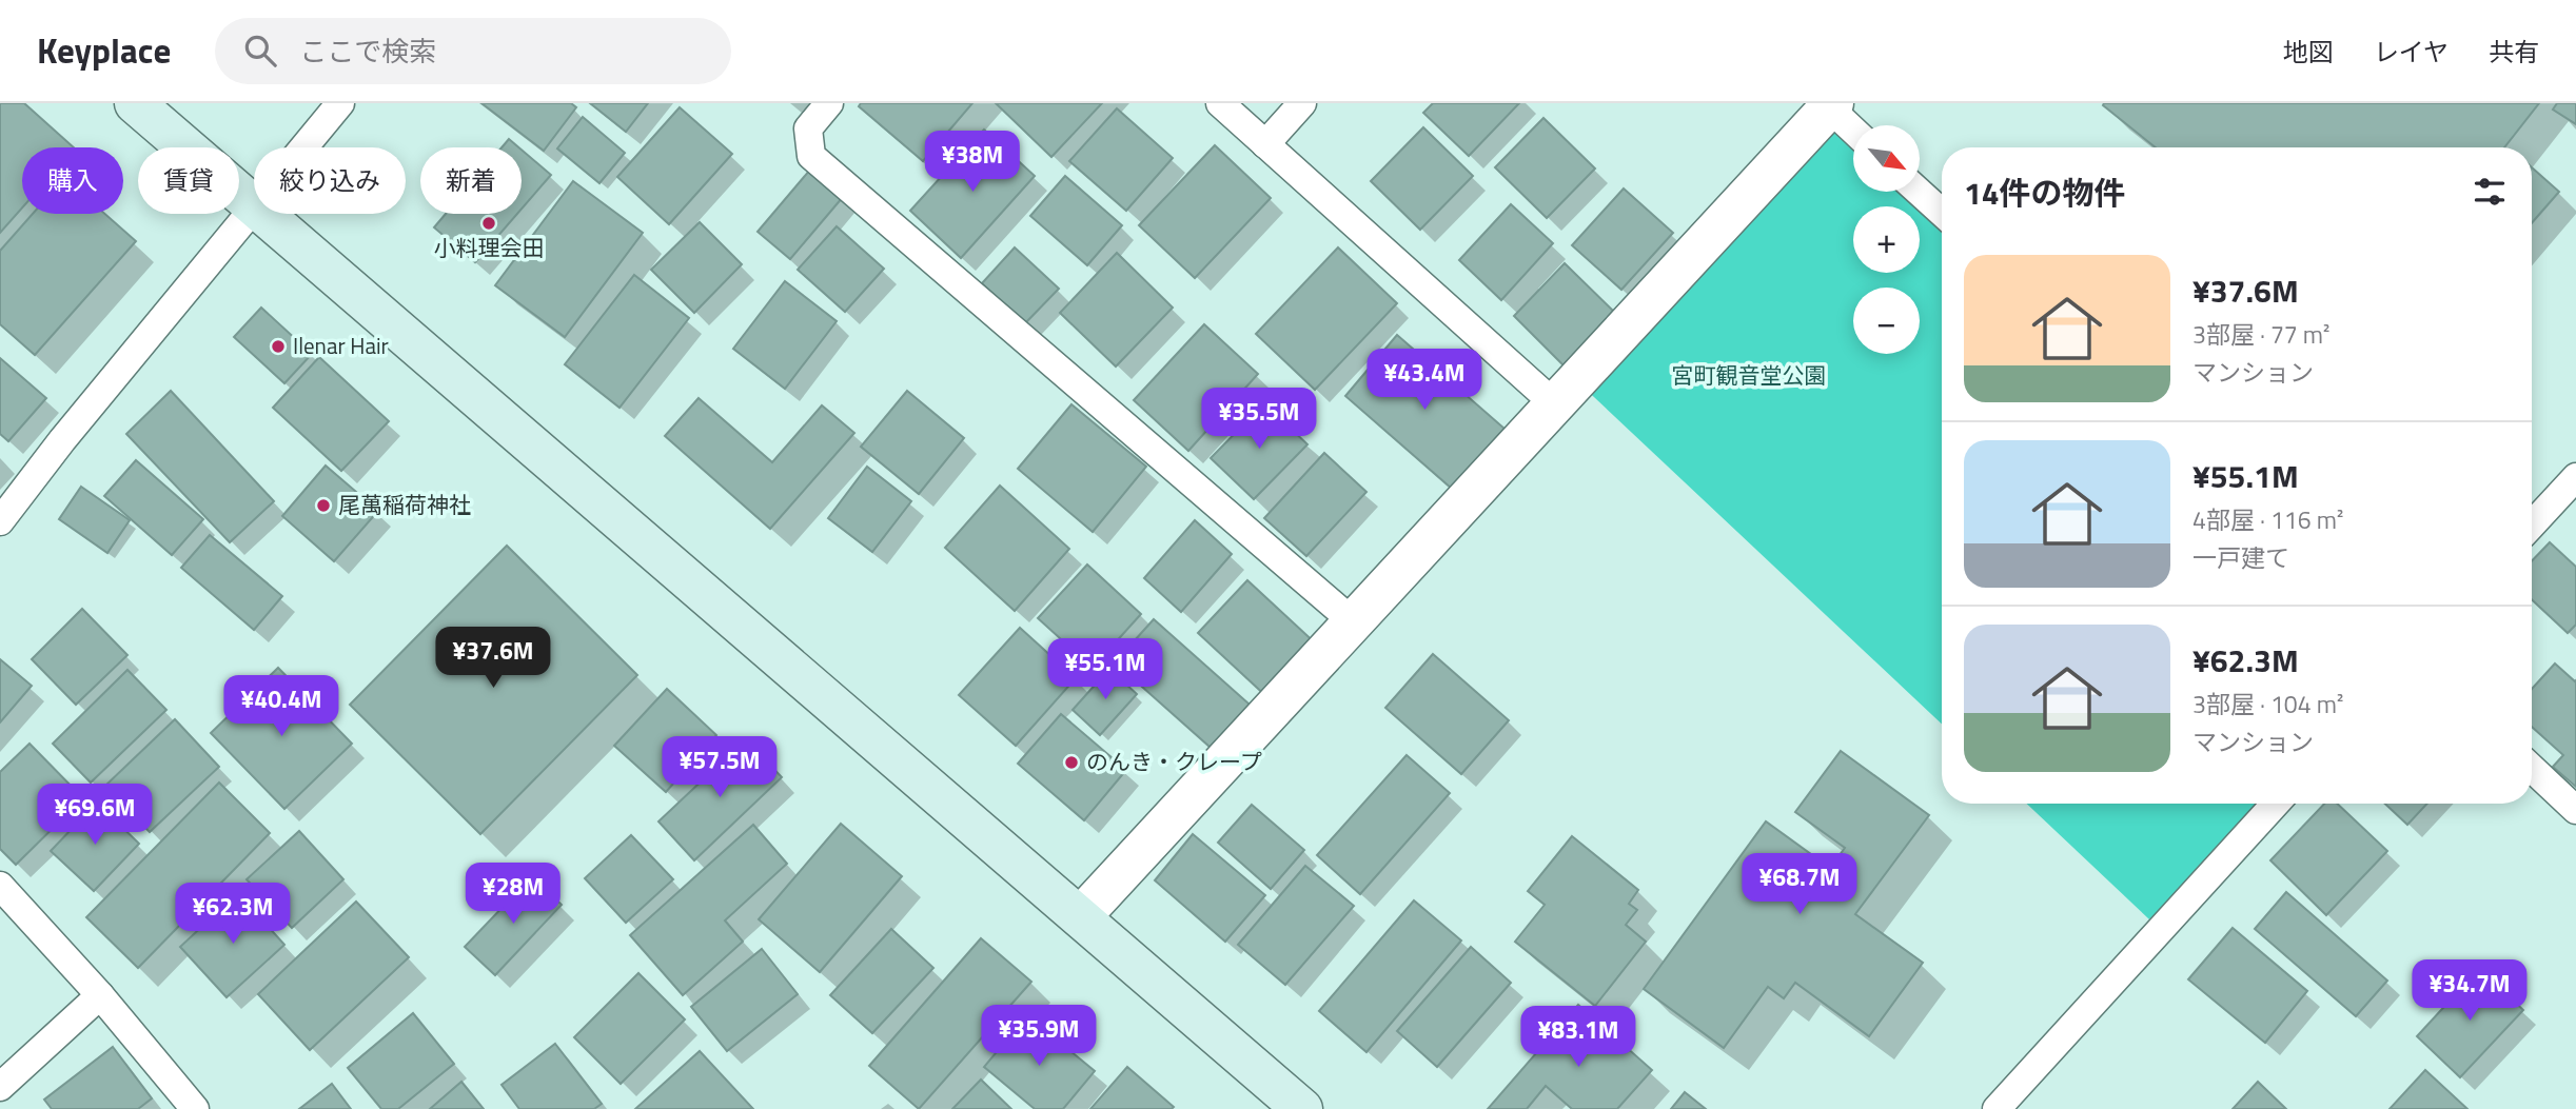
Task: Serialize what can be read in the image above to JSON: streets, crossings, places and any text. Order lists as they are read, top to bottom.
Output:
{
  "parks": ["宮町観音堂公園"],
  "places": [
    "小料理会田",
    "Ilenar Hair",
    "尾萬稲荷神社",
    "のんき・クレープ"
  ],
  "north": "bottom right",
  "page": {
    "header": "Keyplace",
    "search": "ここで検索",
    "nav": ["地図", "レイヤ", "共有"],
    "map_buttons": ["+", "−"],
    "price": [
      "¥38M",
      "¥43.4M",
      "¥35.5M",
      "¥37.6M",
      "¥55.1M",
      "¥40.4M",
      "¥57.5M",
      "¥69.6M",
      "¥68.7M",
      "¥28M",
      "¥62.3M",
      "¥34.7M",
      "¥35.9M",
      "¥83.1M"
    ],
    "chip": [
      "購入",
      "賃貸",
      "絞り込み",
      "新着"
    ],
    "heading": "14件の物件",
    "list": [
      {
        "name": "¥37.6M",
        "note": "3部屋 · 77 m² · マンション"
      },
      {
        "name": "¥55.1M",
        "note": "4部屋 · 116 m² · 一戸建て"
      },
      {
        "name": "¥62.3M",
        "note": "3部屋 · 104 m² · マンション"
      }
    ]
  }
}
